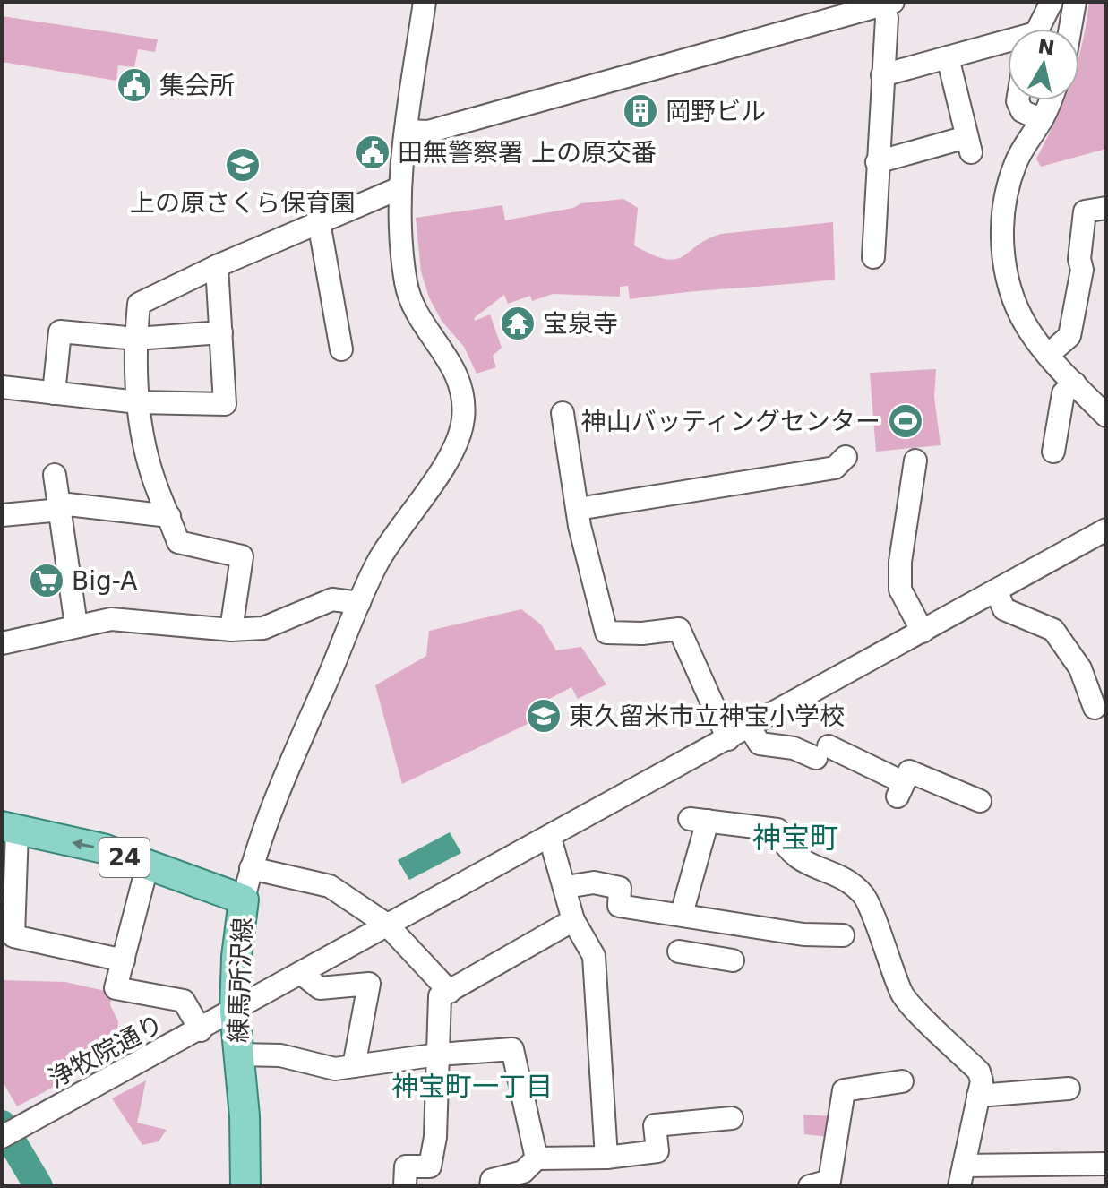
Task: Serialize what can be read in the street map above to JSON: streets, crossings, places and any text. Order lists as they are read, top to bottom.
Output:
{
  "streets": {
    "main road": ["24", "練馬所沢線"],
    "street": ["浄牧院通り"]
  },
  "crossings": [
    ["練馬所沢線", "浄牧院通り"]
  ],
  "districts": ["神宝町", "神宝町一丁目"],
  "places": {
    "public building": ["集会所", "田無警察署 上の原交番"],
    "building": ["岡野ビル"],
    "school or university": ["上の原さくら保育園", "東久留米市立神宝小学校"],
    "temple": ["宝泉寺"],
    "sports": ["神山バッティングセンター"],
    "supermarket": ["Big-A"]
  },
  "north": "top"
}
